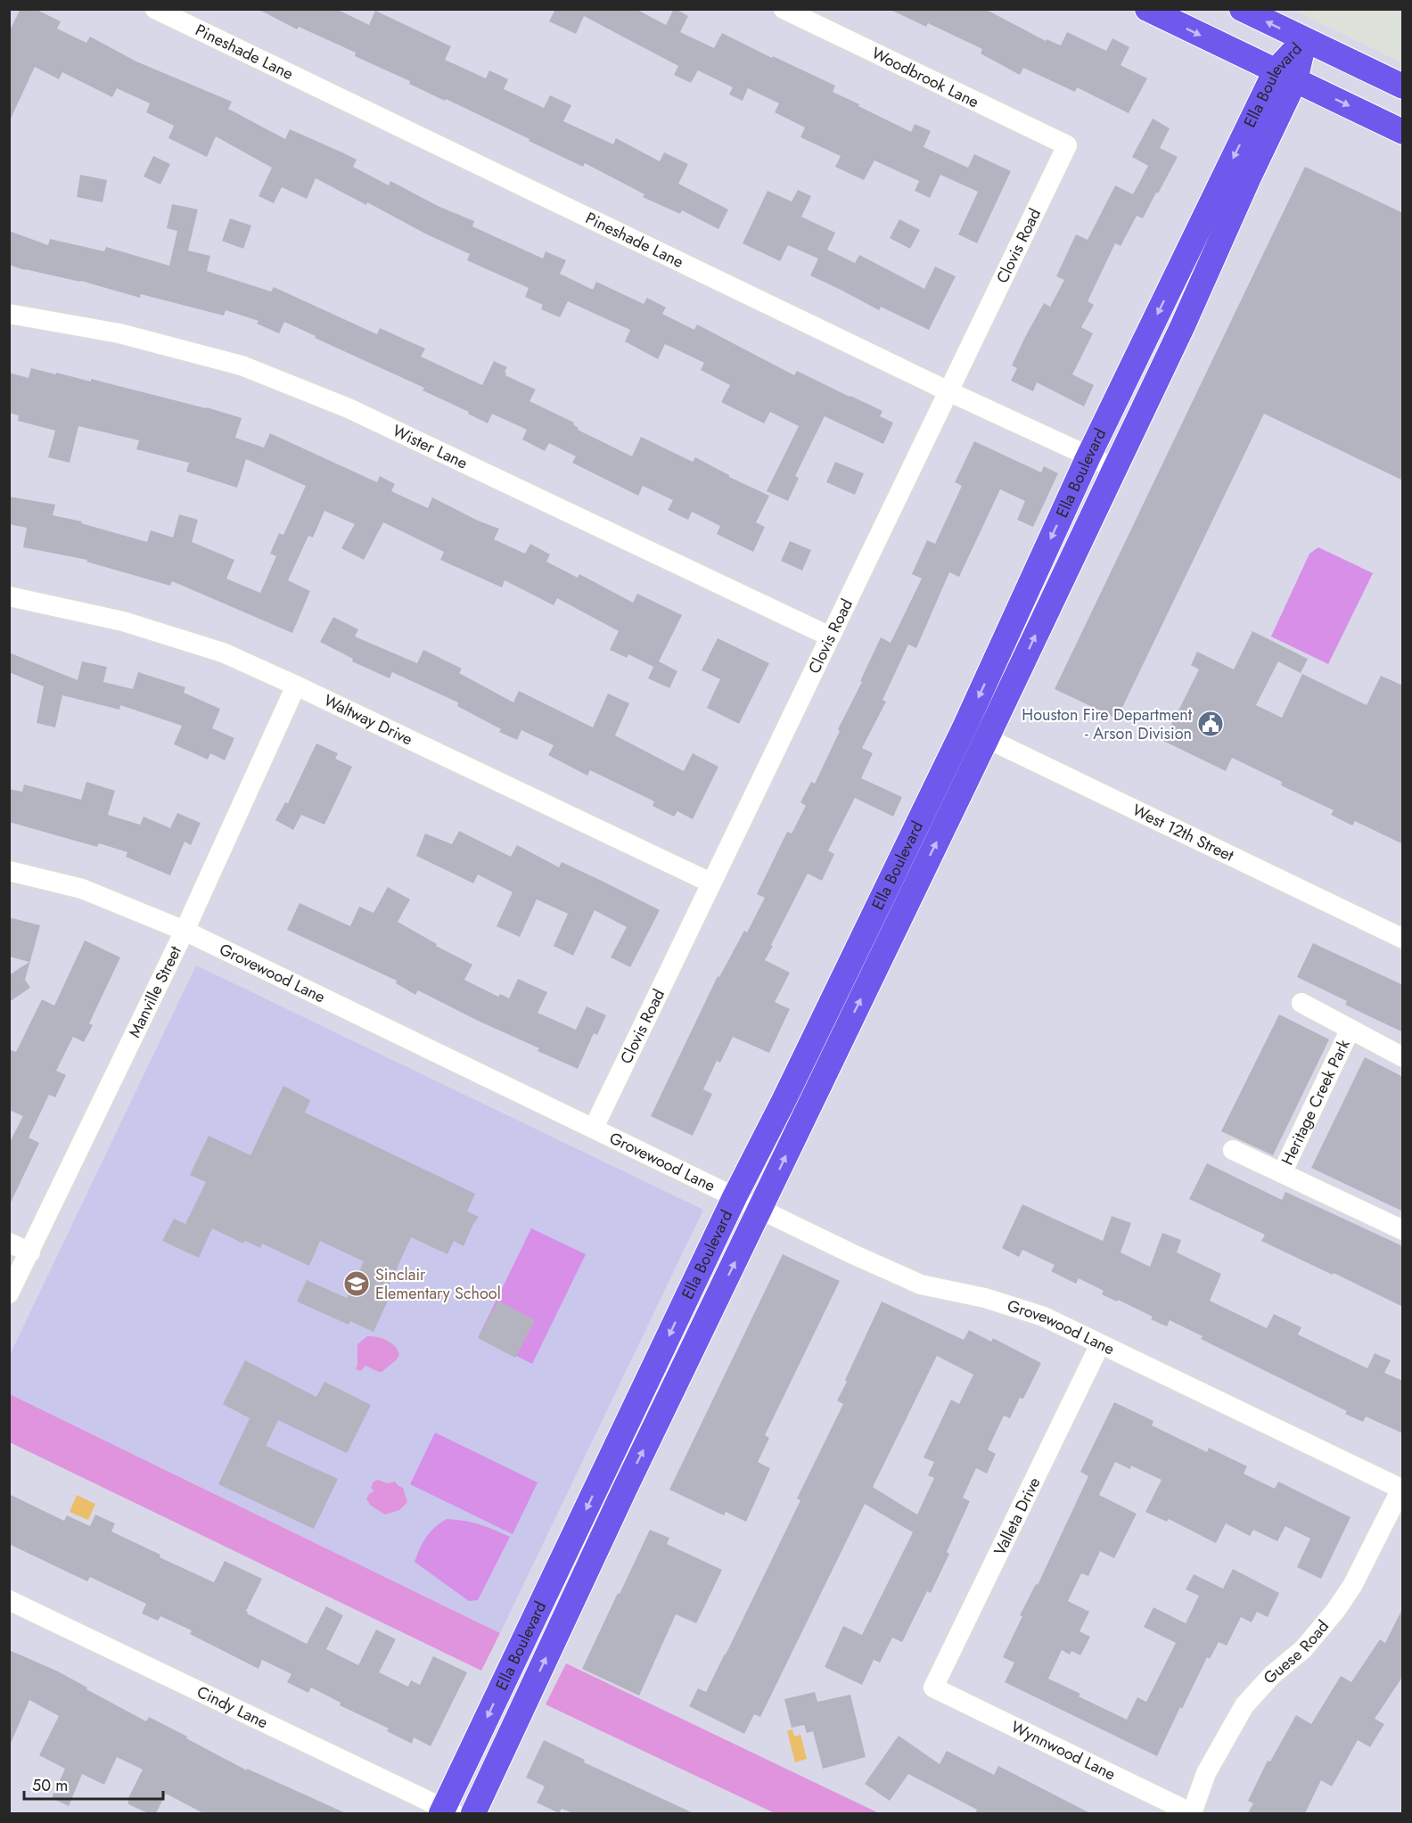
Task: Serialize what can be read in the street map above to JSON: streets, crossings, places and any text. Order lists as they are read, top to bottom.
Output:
{
  "streets": {
    "main road": ["Ella Boulevard"],
    "street": [
      "Pineshade Lane",
      "Woodbrook Lane",
      "Clovis Road",
      "Wister Lane",
      "Waltway Drive",
      "West 12th Street",
      "Grovewood Lane",
      "Manville Street",
      "Heritage Creek Park",
      "Valleta Drive",
      "Guese Road",
      "Cindy Lane",
      "Wynnwood Lane"
    ]
  },
  "crossings": [
    ["Pineshade Lane", "Ella Boulevard"],
    ["Pineshade Lane", "Clovis Road"],
    ["Woodbrook Lane", "Clovis Road"],
    ["Ella Boulevard", "West 12th Street"],
    ["Ella Boulevard", "Grovewood Lane"],
    ["Ella Boulevard", "Cindy Lane"],
    ["Clovis Road", "Wister Lane"],
    ["Clovis Road", "Waltway Drive"],
    ["Clovis Road", "Grovewood Lane"],
    ["Waltway Drive", "Manville Street"],
    ["Grovewood Lane", "Manville Street"],
    ["Grovewood Lane", "Valleta Drive"],
    ["Grovewood Lane", "Guese Road"],
    ["Valleta Drive", "Wynnwood Lane"],
    ["Guese Road", "Wynnwood Lane"]
  ],
  "places": {
    "public building": ["Houston Fire Department - Arson Division"],
    "school or university": ["Sinclair Elementary School"]
  },
  "scale_bar": "50 m"
}
